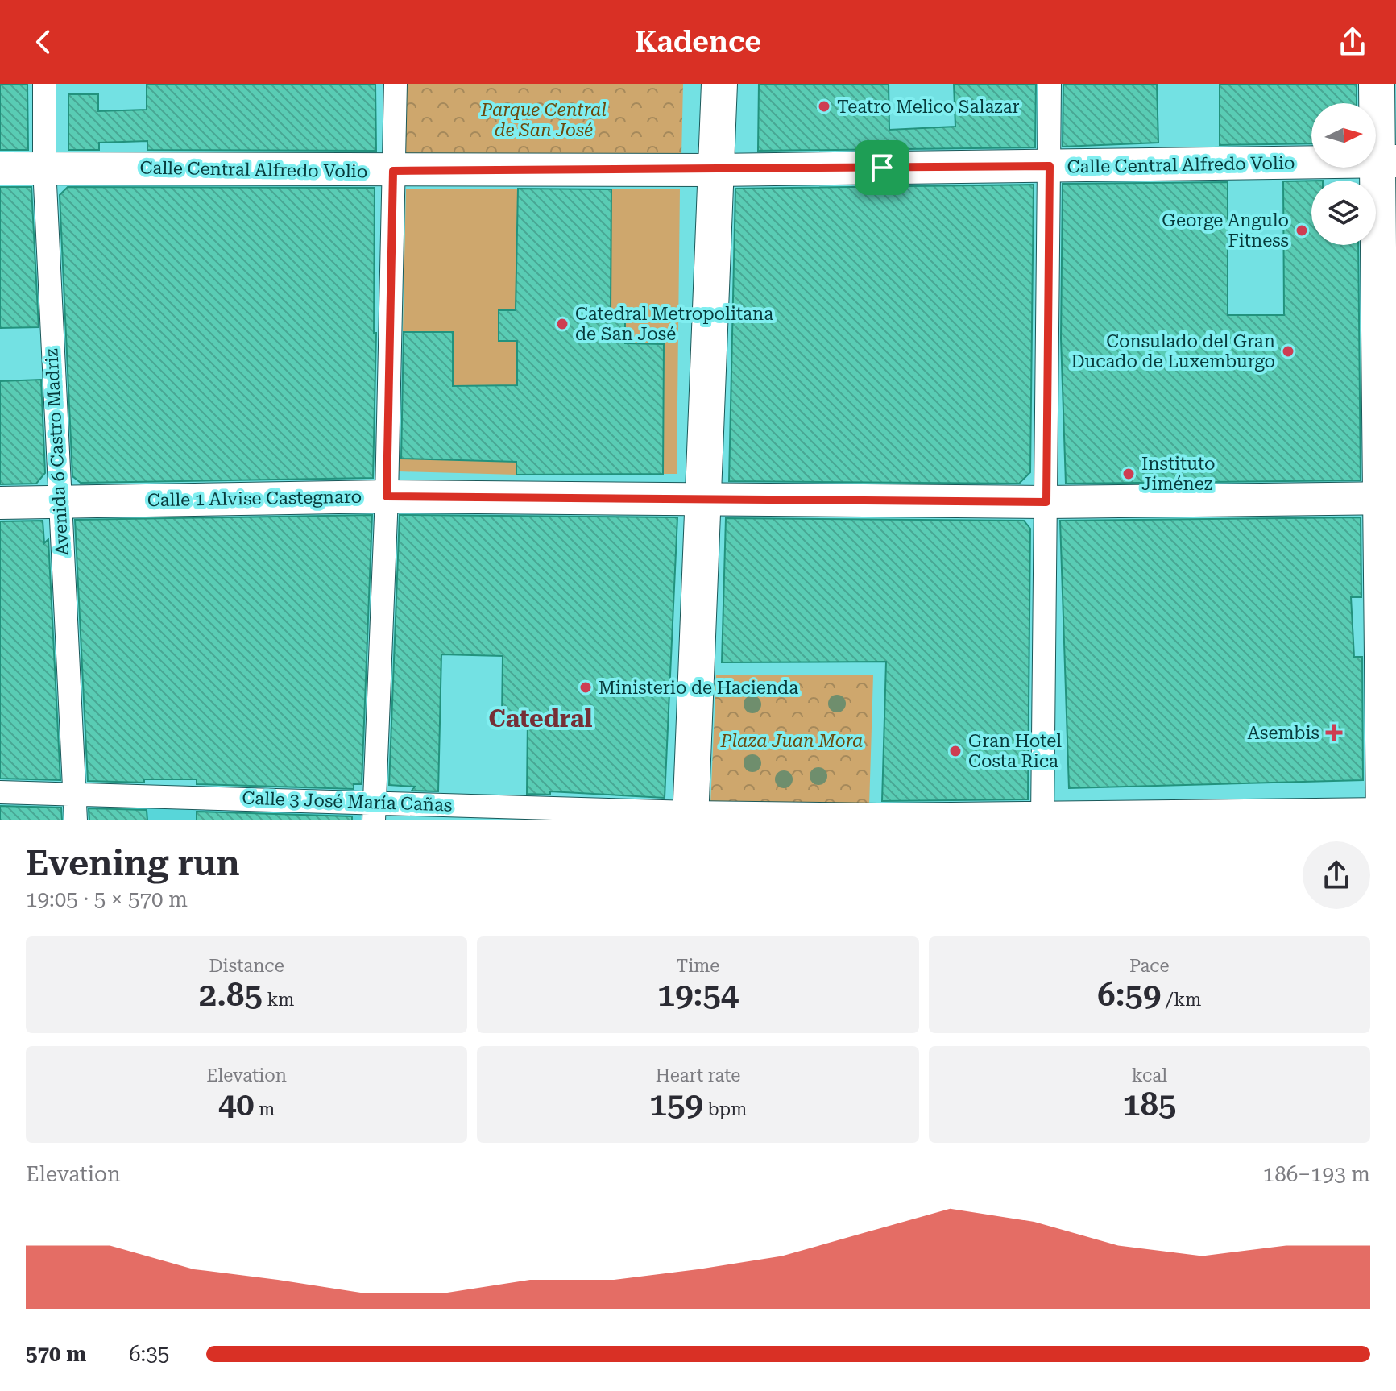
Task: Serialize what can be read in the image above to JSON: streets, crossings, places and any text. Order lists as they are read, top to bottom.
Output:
{
  "streets": {
    "street": [
      "Calle Central Alfredo Volio",
      "Avenida 6 Castro Madriz",
      "Calle 1 Alvise Castegnaro",
      "Calle 3 José María Cañas"
    ]
  },
  "crossings": [
    ["Calle Central Alfredo Volio", "Avenida 6 Castro Madriz"],
    ["Avenida 6 Castro Madriz", "Calle 1 Alvise Castegnaro"],
    ["Avenida 6 Castro Madriz", "Calle 3 José María Cañas"]
  ],
  "districts": ["Catedral"],
  "parks": ["Parque Central de San José", "Plaza Juan Mora"],
  "places": {
    "other": [
      "Teatro Melico Salazar",
      "George Angulo Fitness",
      "Catedral Metropolitana de San José",
      "Consulado del Gran Ducado de Luxemburgo",
      "Instituto Jiménez",
      "Ministerio de Hacienda",
      "Gran Hotel Costa Rica"
    ],
    "health": ["Asembis"]
  },
  "north": "right",
  "page": {
    "header": "Kadence",
    "heading": ["Evening run", "19:05 · 5 × 570 m"],
    "stats": [
      ["Distance", "2.85 km"],
      ["Time", "19:54"],
      ["Pace", "6:59 /km"],
      ["Elevation", "40 m"],
      ["Heart rate", "159 bpm"],
      ["kcal", "185"]
    ],
    "chart": ["Elevation", "186–193 m"],
    "list": [
      {
        "name": "570 m",
        "note": "6:35"
      }
    ]
  }
}
